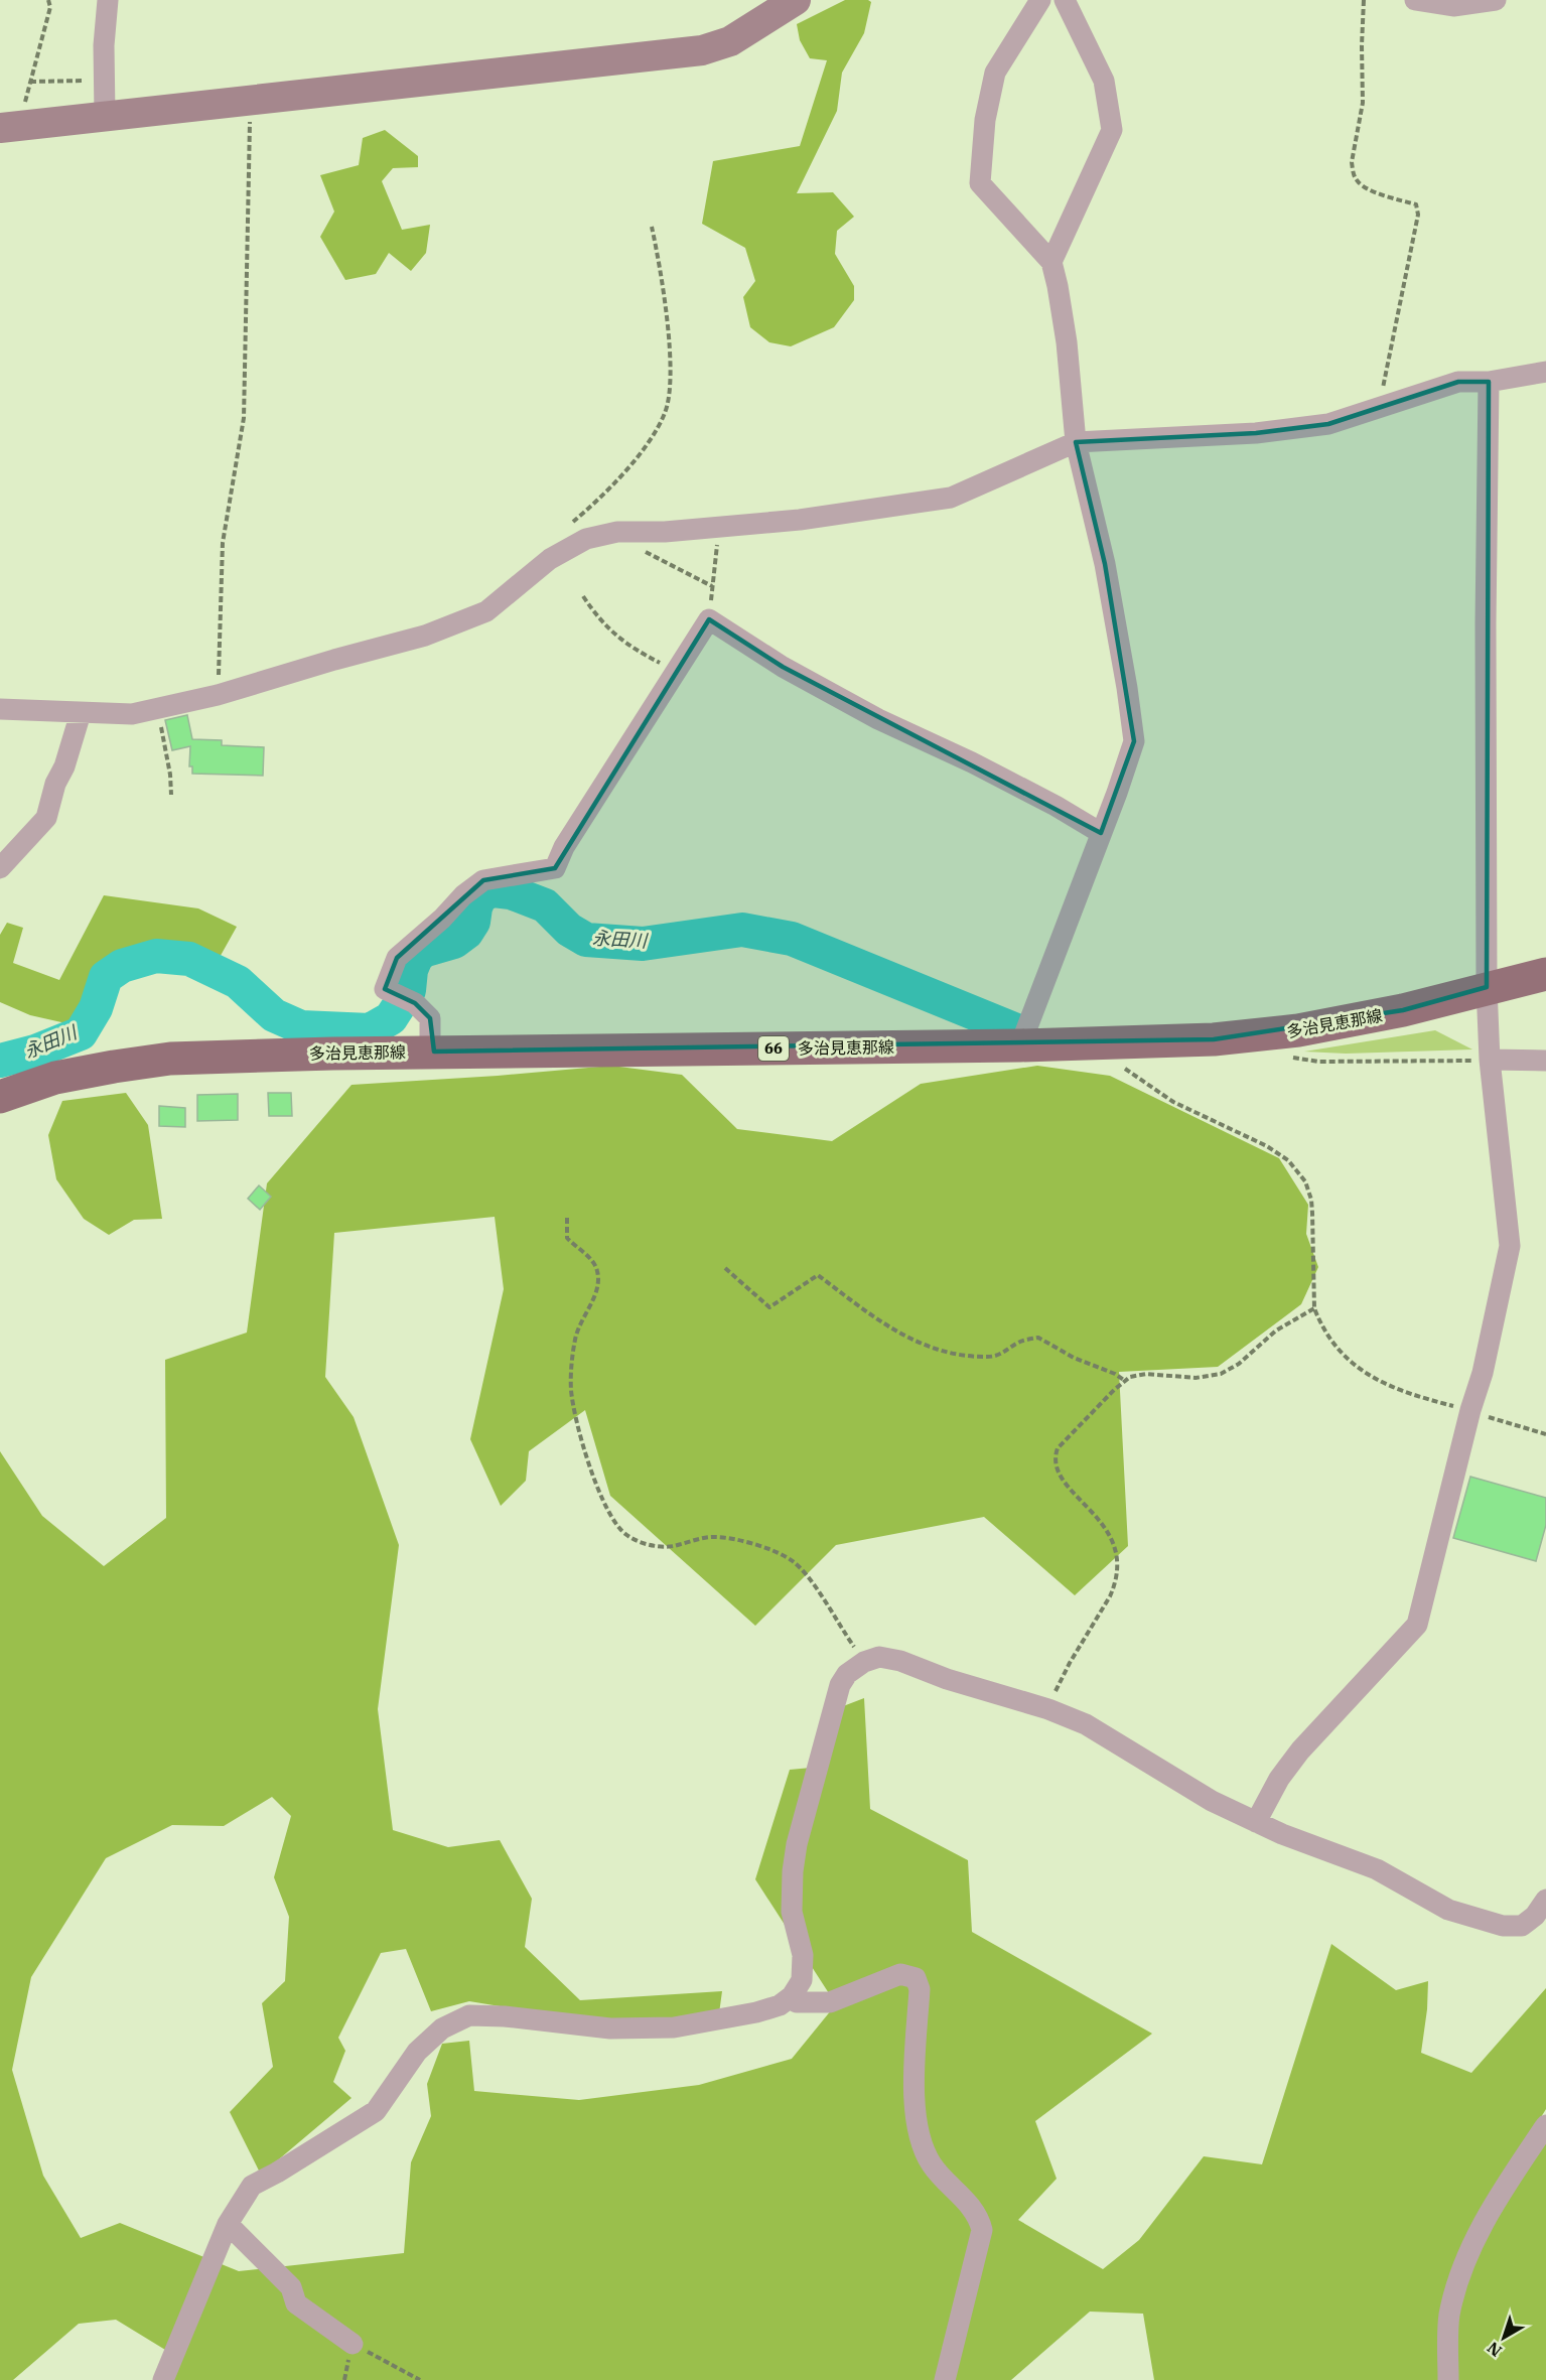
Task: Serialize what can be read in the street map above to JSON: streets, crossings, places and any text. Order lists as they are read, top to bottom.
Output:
{
  "streets": {
    "main road": ["多治見恵那線", "66"]
  },
  "water": ["永田川"],
  "north": "bottom left"
}
